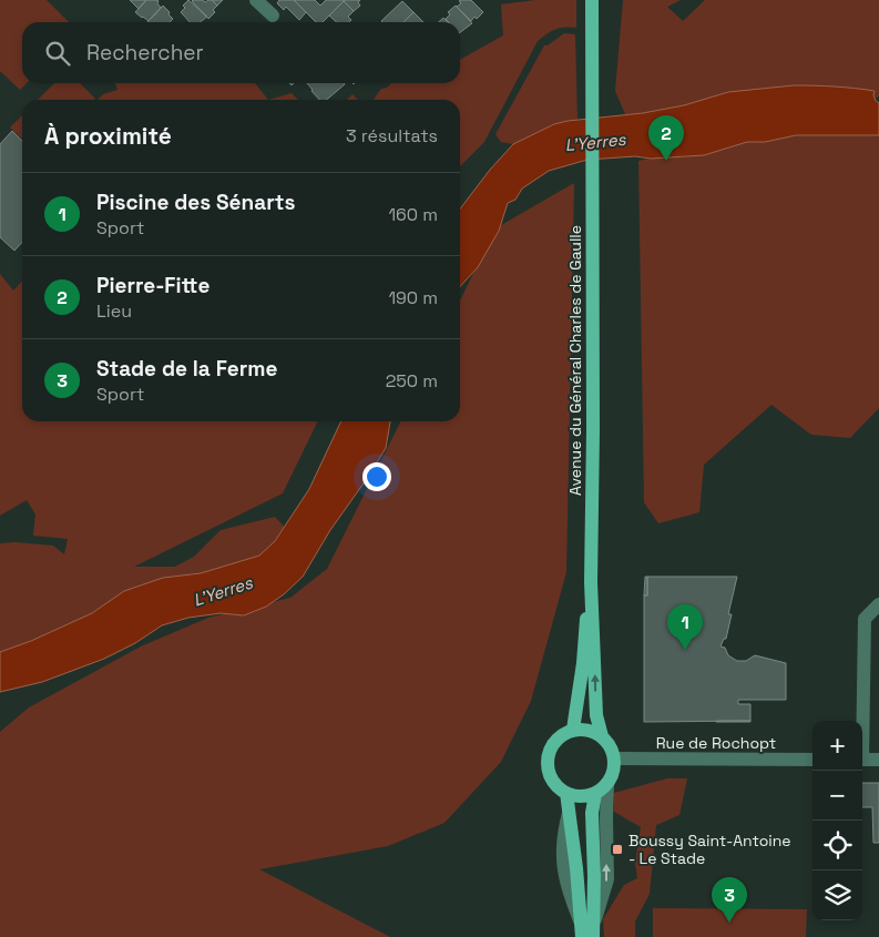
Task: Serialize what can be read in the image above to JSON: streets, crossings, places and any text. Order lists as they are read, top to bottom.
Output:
{
  "streets": {
    "main road": ["Avenue du Général Charles de Gaulle"],
    "street": ["Rue de Rochopt"]
  },
  "crossings": [
    ["Avenue du Général Charles de Gaulle", "Rue de Rochopt"]
  ],
  "water": ["L'Yerres"],
  "places": {
    "transit": ["Boussy Saint-Antoine - Le Stade"]
  },
  "page": {
    "search": "Rechercher",
    "heading": ["À proximité", "3 résultats"],
    "pins": ["2", "1", "3"],
    "list": [
      {
        "mark": "1",
        "name": "Piscine des Sénarts",
        "note": "Sport",
        "value": "160 m"
      },
      {
        "mark": "2",
        "name": "Pierre-Fitte",
        "note": "Lieu",
        "value": "190 m"
      },
      {
        "mark": "3",
        "name": "Stade de la Ferme",
        "note": "Sport",
        "value": "250 m"
      }
    ],
    "map_buttons": ["+", "−"]
  }
}
